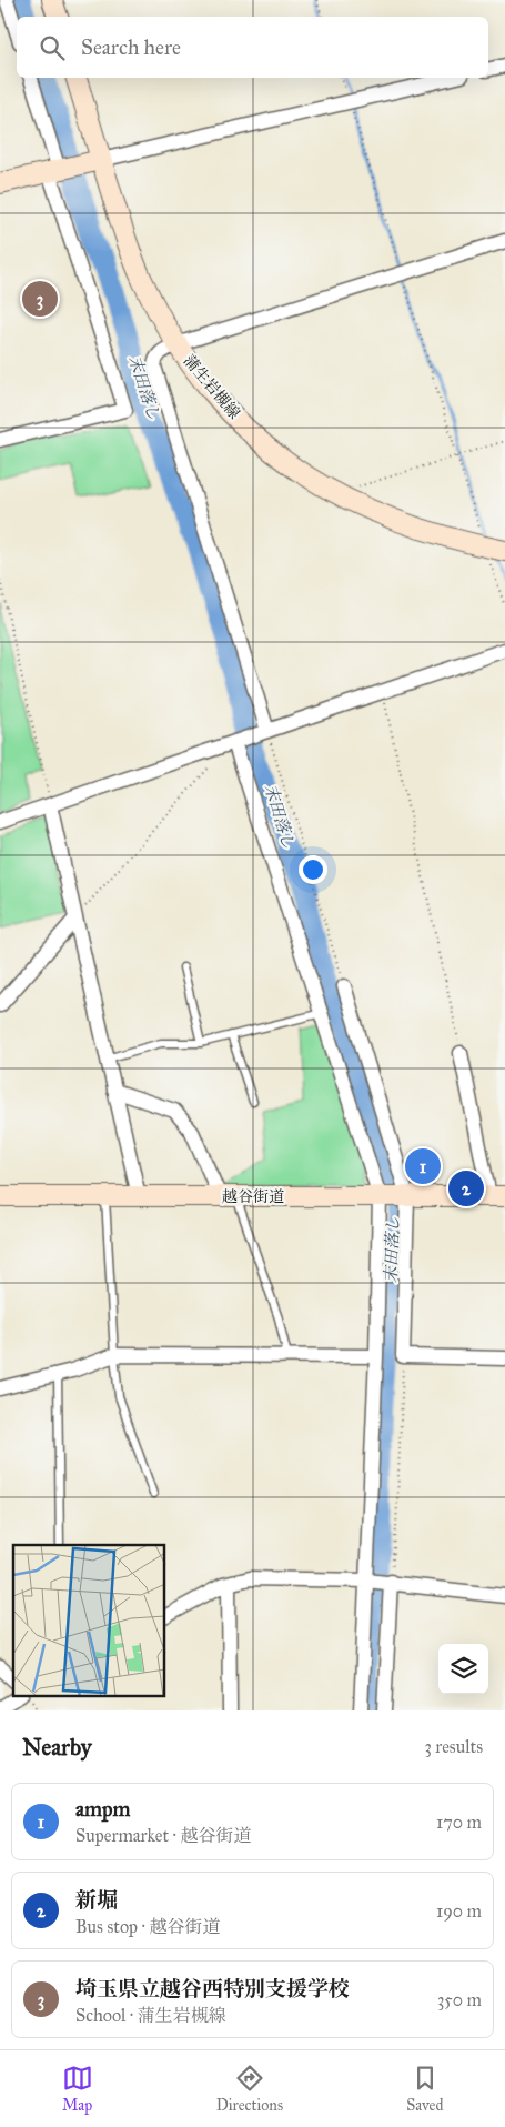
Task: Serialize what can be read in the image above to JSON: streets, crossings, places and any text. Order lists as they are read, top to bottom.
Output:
{
  "streets": {
    "main road": ["蒲生岩槻線", "越谷街道"]
  },
  "water": ["末田落し"],
  "page": {
    "search": "Search here",
    "pins": ["3", "1", "2"],
    "heading": ["Nearby", "3 results"],
    "list": [
      {
        "mark": "1",
        "name": "ampm",
        "note": "Supermarket · 越谷街道",
        "value": "170 m"
      },
      {
        "mark": "2",
        "name": "新堀",
        "note": "Bus stop · 越谷街道",
        "value": "190 m"
      },
      {
        "mark": "3",
        "name": "埼玉県立越谷西特別支援学校",
        "note": "School · 蒲生岩槻線",
        "value": "350 m"
      }
    ],
    "nav": ["Map", "Directions", "Saved"]
  }
}
